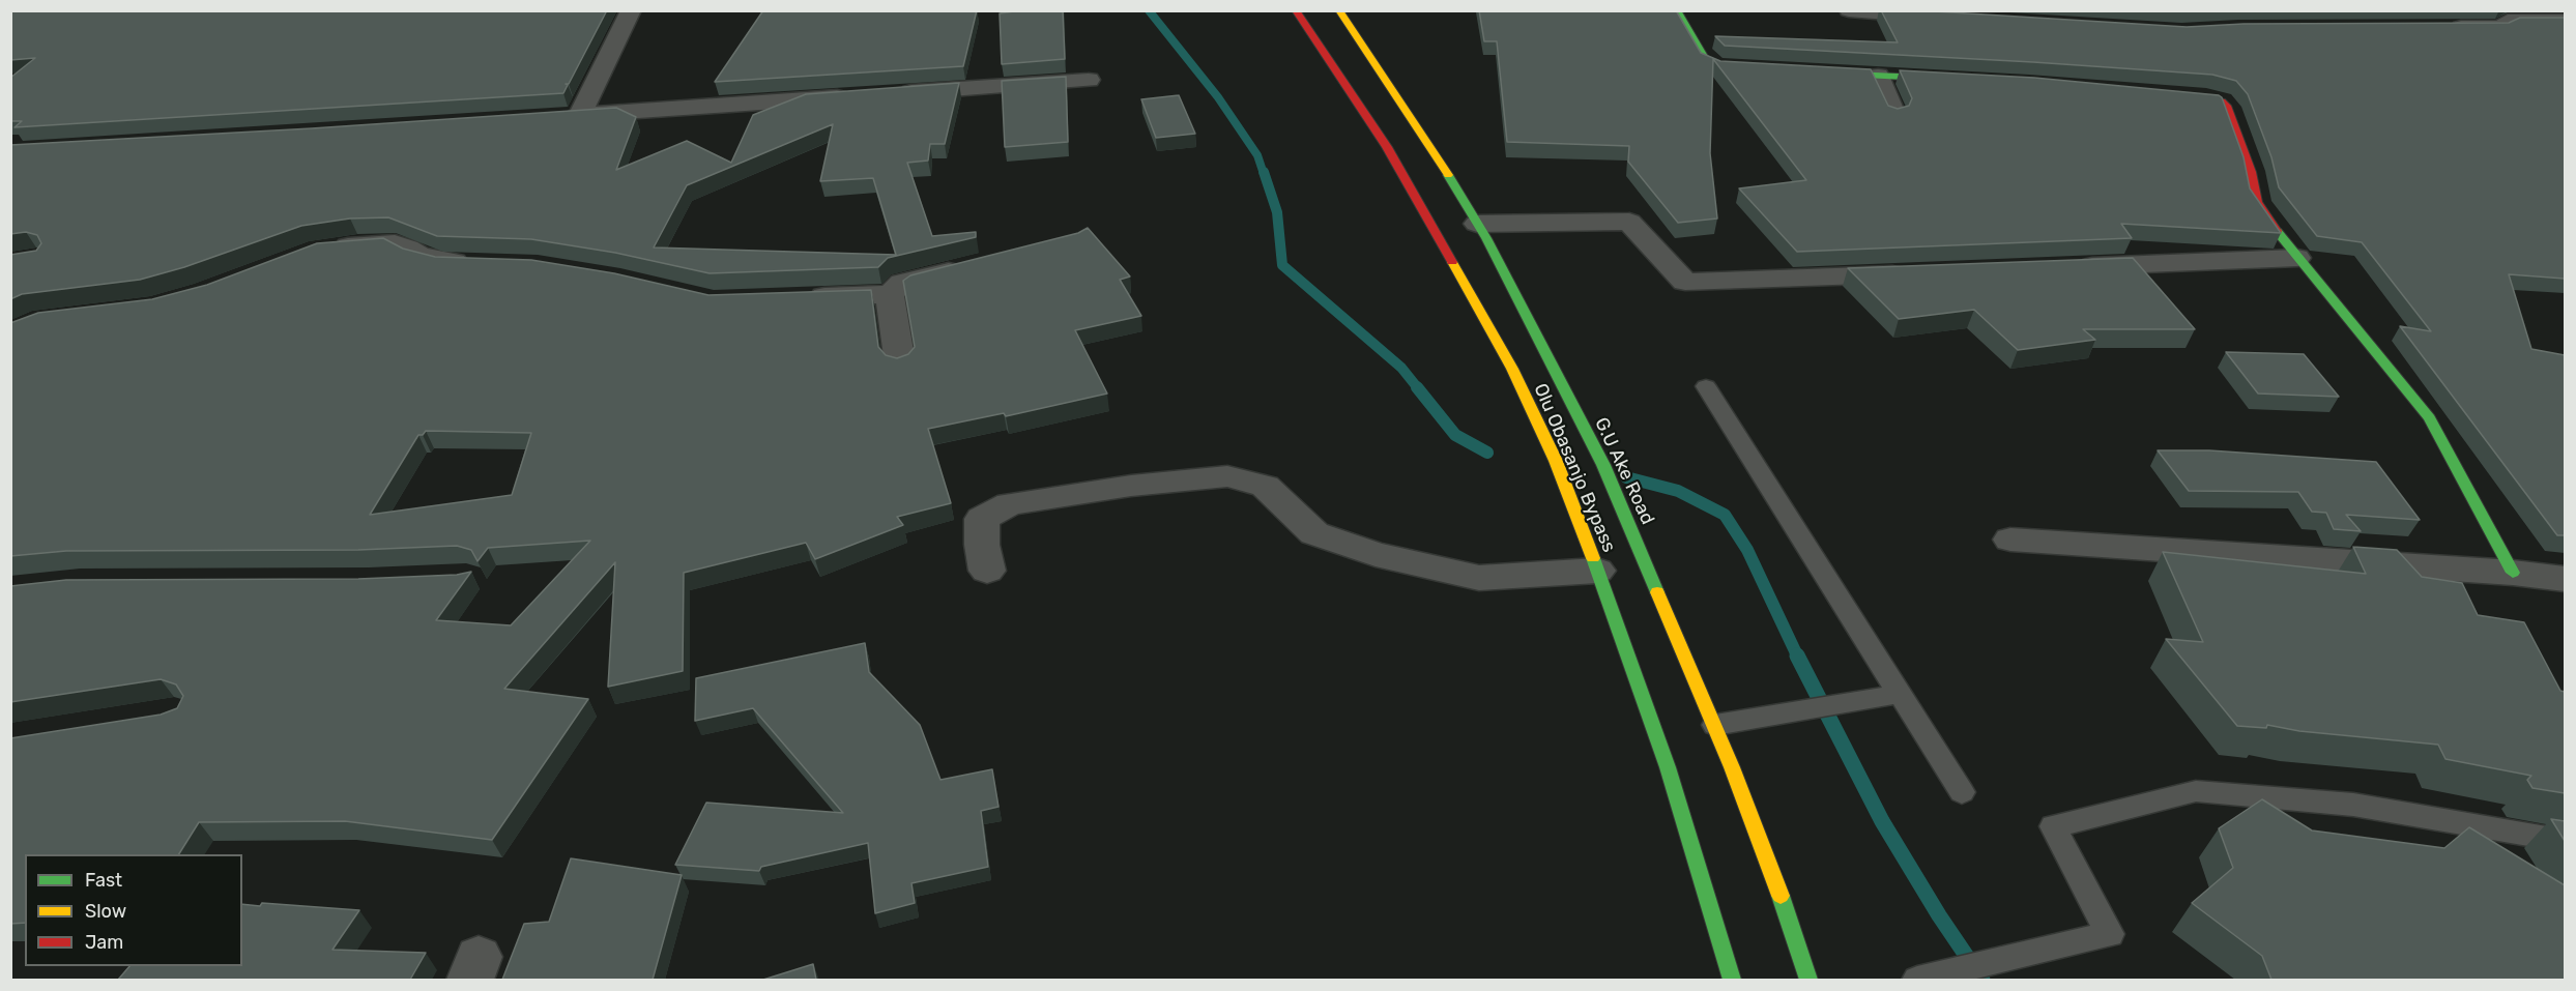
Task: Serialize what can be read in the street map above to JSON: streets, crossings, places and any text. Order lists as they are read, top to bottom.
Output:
{
  "streets": {
    "main road": ["Olu Obasanjo Bypass", "G.U Ake Road"]
  },
  "legend": ["Fast", "Slow", "Jam"]
}
